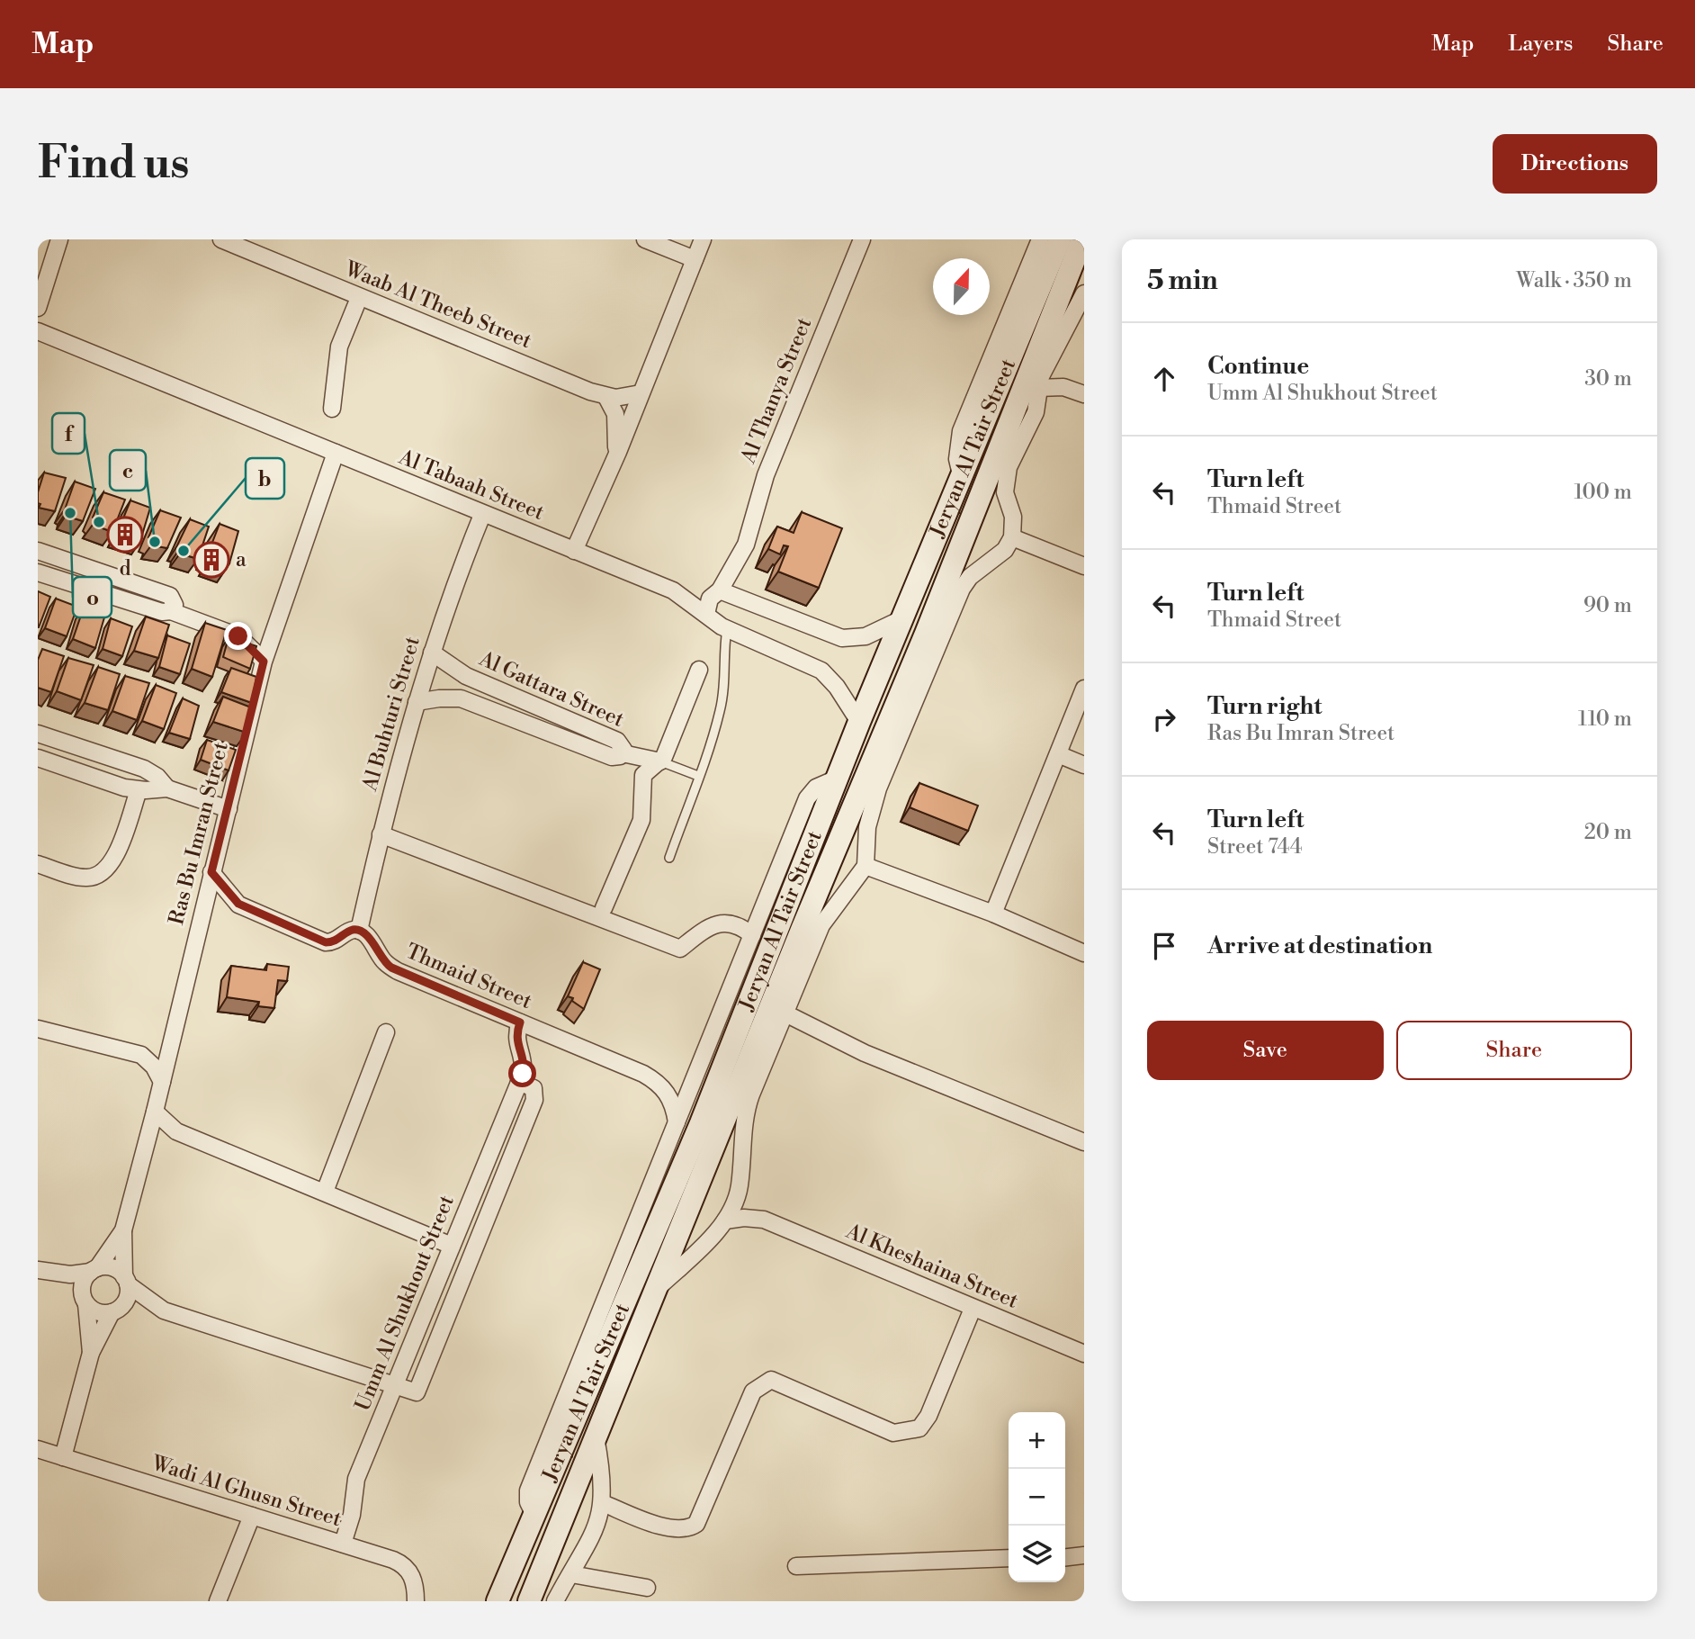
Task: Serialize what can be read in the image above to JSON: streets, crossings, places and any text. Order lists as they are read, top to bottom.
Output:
{
  "streets": {
    "street": [
      "Waab Al Theeb Street",
      "Al Thanya Street",
      "Jeryan Al Tair Street",
      "Al Tabaah Street",
      "Al Gattara Street",
      "Al Buhturi Street",
      "Ras Bu Imran Street",
      "Thmaid Street",
      "Al Kheshaina Street",
      "Umm Al Shukhout Street",
      "Wadi Al Ghusn Street"
    ]
  },
  "crossings": [
    ["Al Thanya Street", "Al Tabaah Street"],
    ["Jeryan Al Tair Street", "Al Tabaah Street"],
    ["Jeryan Al Tair Street", "Al Kheshaina Street"],
    ["Al Tabaah Street", "Al Buhturi Street"],
    ["Al Tabaah Street", "Ras Bu Imran Street"],
    ["Al Gattara Street", "Al Buhturi Street"],
    ["Al Buhturi Street", "Thmaid Street"],
    ["Thmaid Street", "Umm Al Shukhout Street"],
    ["Umm Al Shukhout Street", "Wadi Al Ghusn Street"]
  ],
  "places": {
    "other": [
      "o",
      "f",
      "c",
      "b"
    ],
    "building": ["d", "a"]
  },
  "north": "top",
  "page": {
    "header": "Map",
    "nav": ["Map", "Layers", "Share"],
    "buttons": [
      "Directions",
      ["Save", "Share"]
    ],
    "title": "Find us",
    "heading": ["5 min", "Walk · 350 m"],
    "list": [
      ["Continue", "Umm Al Shukhout Street", "30 m"],
      ["Turn left", "Thmaid Street", "100 m"],
      ["Turn left", "Thmaid Street", "90 m"],
      ["Turn right", "Ras Bu Imran Street", "110 m"],
      ["Turn left", "Street 744", "20 m"],
      "Arrive at destination"
    ],
    "map_buttons": ["+", "−"]
  }
}
